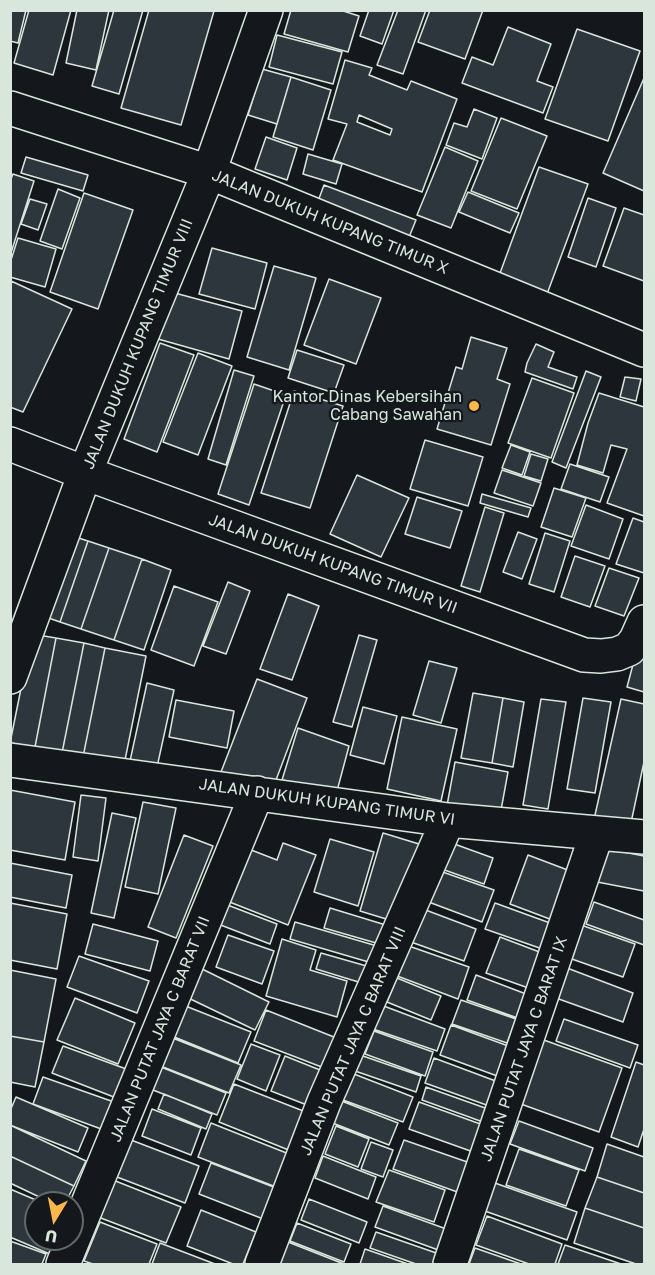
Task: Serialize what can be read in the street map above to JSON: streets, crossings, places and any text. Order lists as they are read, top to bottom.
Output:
{
  "streets": {
    "street": [
      "JALAN DUKUH KUPANG TIMUR X",
      "JALAN DUKUH KUPANG TIMUR VIII",
      "JALAN DUKUH KUPANG TIMUR VII",
      "JALAN DUKUH KUPANG TIMUR VI",
      "JALAN PUTAT JAYA C BARAT VII",
      "JALAN PUTAT JAYA C BARAT VIII",
      "JALAN PUTAT JAYA C BARAT IX"
    ]
  },
  "crossings": [
    ["JALAN DUKUH KUPANG TIMUR X", "JALAN DUKUH KUPANG TIMUR VIII"],
    ["JALAN DUKUH KUPANG TIMUR VIII", "JALAN DUKUH KUPANG TIMUR VII"],
    ["JALAN DUKUH KUPANG TIMUR VI", "JALAN PUTAT JAYA C BARAT VII"],
    ["JALAN DUKUH KUPANG TIMUR VI", "JALAN PUTAT JAYA C BARAT VIII"],
    ["JALAN DUKUH KUPANG TIMUR VI", "JALAN PUTAT JAYA C BARAT IX"]
  ],
  "places": ["Kantor Dinas Kebersihan Cabang Sawahan"],
  "north": "bottom"
}
